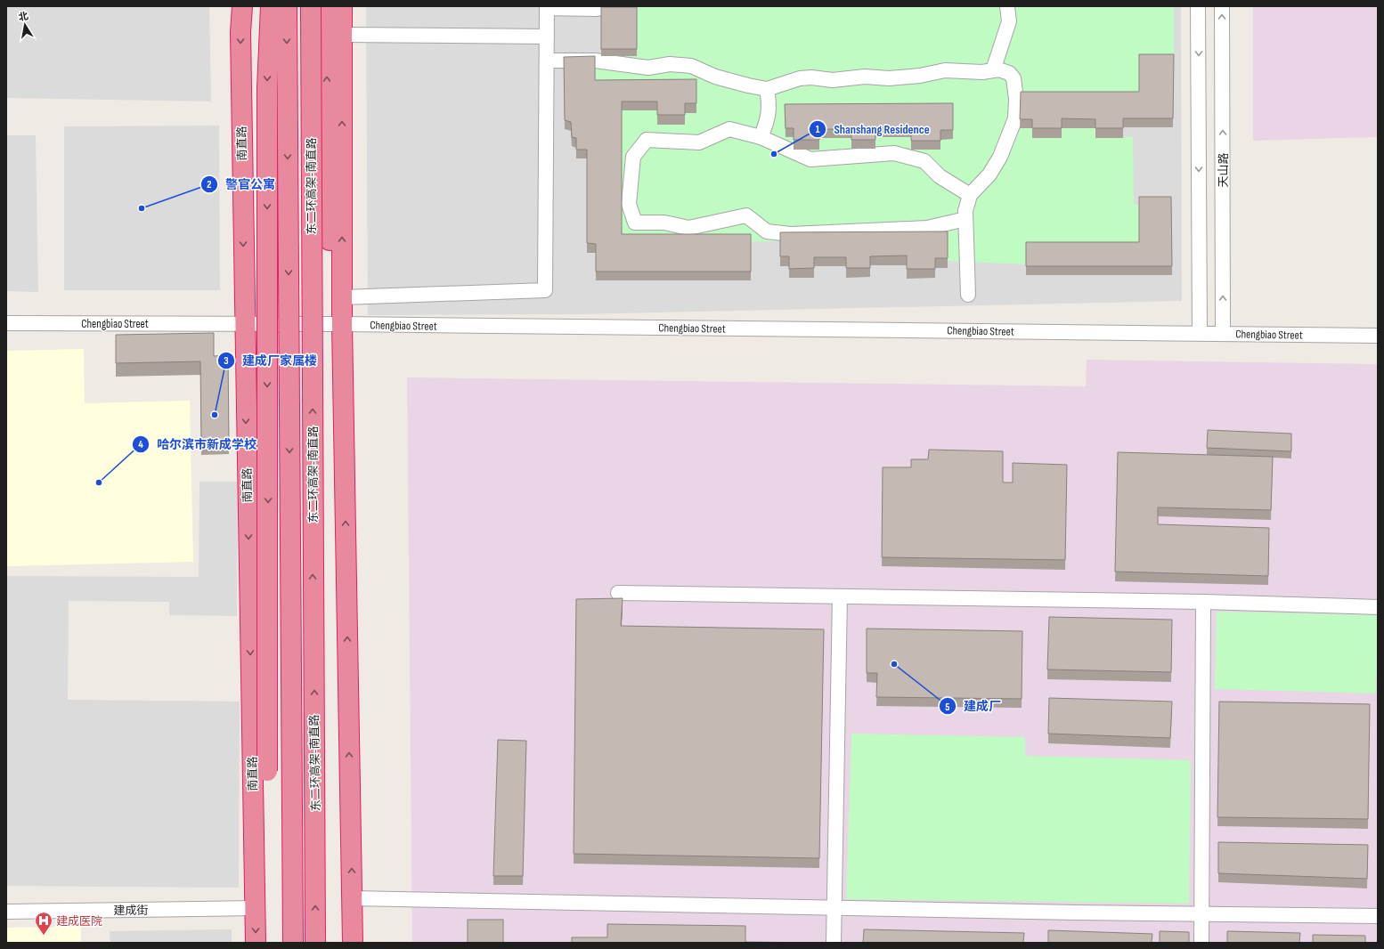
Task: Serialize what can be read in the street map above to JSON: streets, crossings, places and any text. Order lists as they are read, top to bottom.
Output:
{
  "streets": {
    "highway": ["南直路", "东二环高架-南直路"],
    "street": ["天山路", "Chengbiao Street", "建成街"]
  },
  "crossings": [
    ["南直路", "Chengbiao Street"],
    ["南直路", "建成街"],
    ["天山路", "Chengbiao Street"]
  ],
  "places": {
    "other": [
      "Shanshang Residence",
      "警官公寓",
      "建成厂家属楼",
      "哈尔滨市新成学校",
      "建成厂"
    ],
    "hospital": ["建成医院"]
  },
  "north": "top"
}
